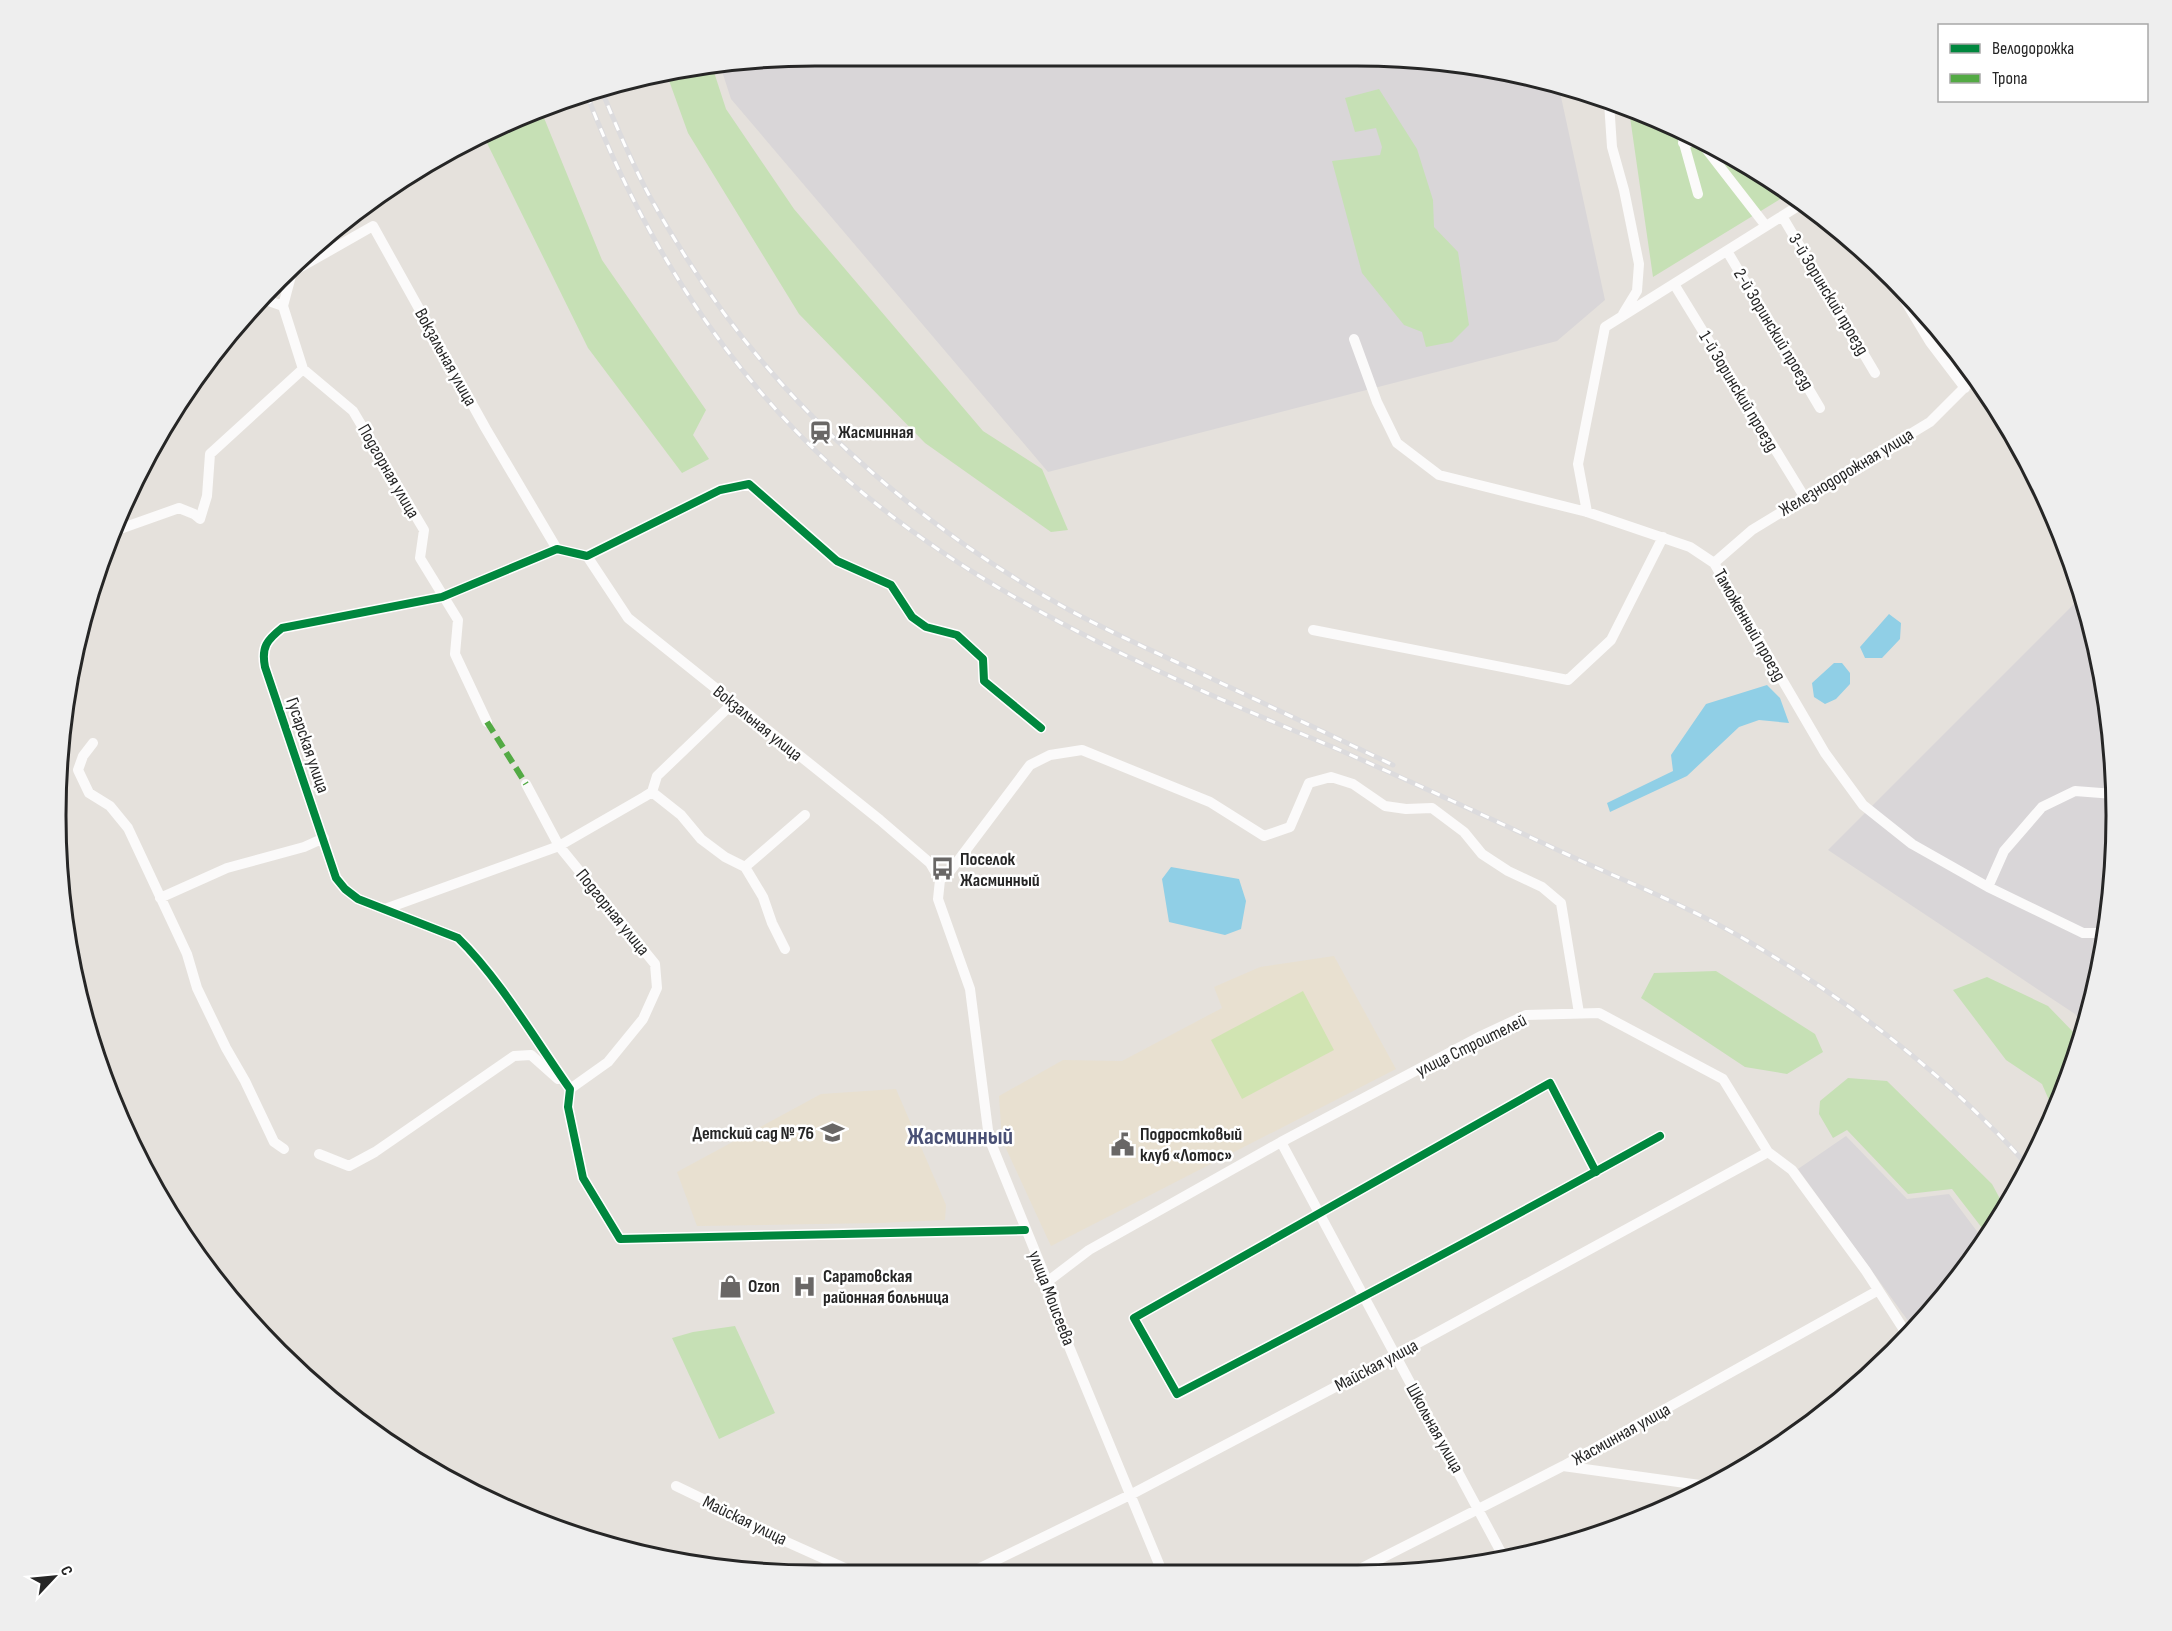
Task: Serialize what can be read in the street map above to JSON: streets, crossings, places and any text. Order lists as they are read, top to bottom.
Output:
{
  "streets": {
    "street": [
      "3-й Зоринский проезд",
      "2-й Зоринский проезд",
      "Вокзальная улица",
      "1-й Зоринский проезд",
      "Подгорная улица",
      "Железнодорожная улица",
      "Таможенный проезд",
      "Гусарская улица",
      "улица Строителей",
      "улица Моисеева",
      "Майская улица",
      "Школьная улица",
      "Жасминная улица"
    ]
  },
  "crossings": [
    ["Вокзальная улица", "улица Моисеева"],
    ["1-й Зоринский проезд", "Железнодорожная улица"],
    ["Подгорная улица", "Гусарская улица"],
    ["Железнодорожная улица", "Таможенный проезд"],
    ["улица Строителей", "улица Моисеева"],
    ["улица Строителей", "Майская улица"],
    ["улица Строителей", "Школьная улица"],
    ["улица Строителей", "Жасминная улица"],
    ["улица Моисеева", "Майская улица"],
    ["Майская улица", "Школьная улица"],
    ["Школьная улица", "Жасминная улица"]
  ],
  "districts": ["Жасминный"],
  "places": {
    "station": ["Жасминная"],
    "bus stop": ["Поселок Жасминный"],
    "school or university": ["Детский сад № 76"],
    "public building": ["Подростковый клуб «Лотос»"],
    "shop": ["Ozon"],
    "hospital": ["Саратовская районная больница"]
  },
  "legend": ["Велодорожка", "Тропа"],
  "north": "top right"
}
